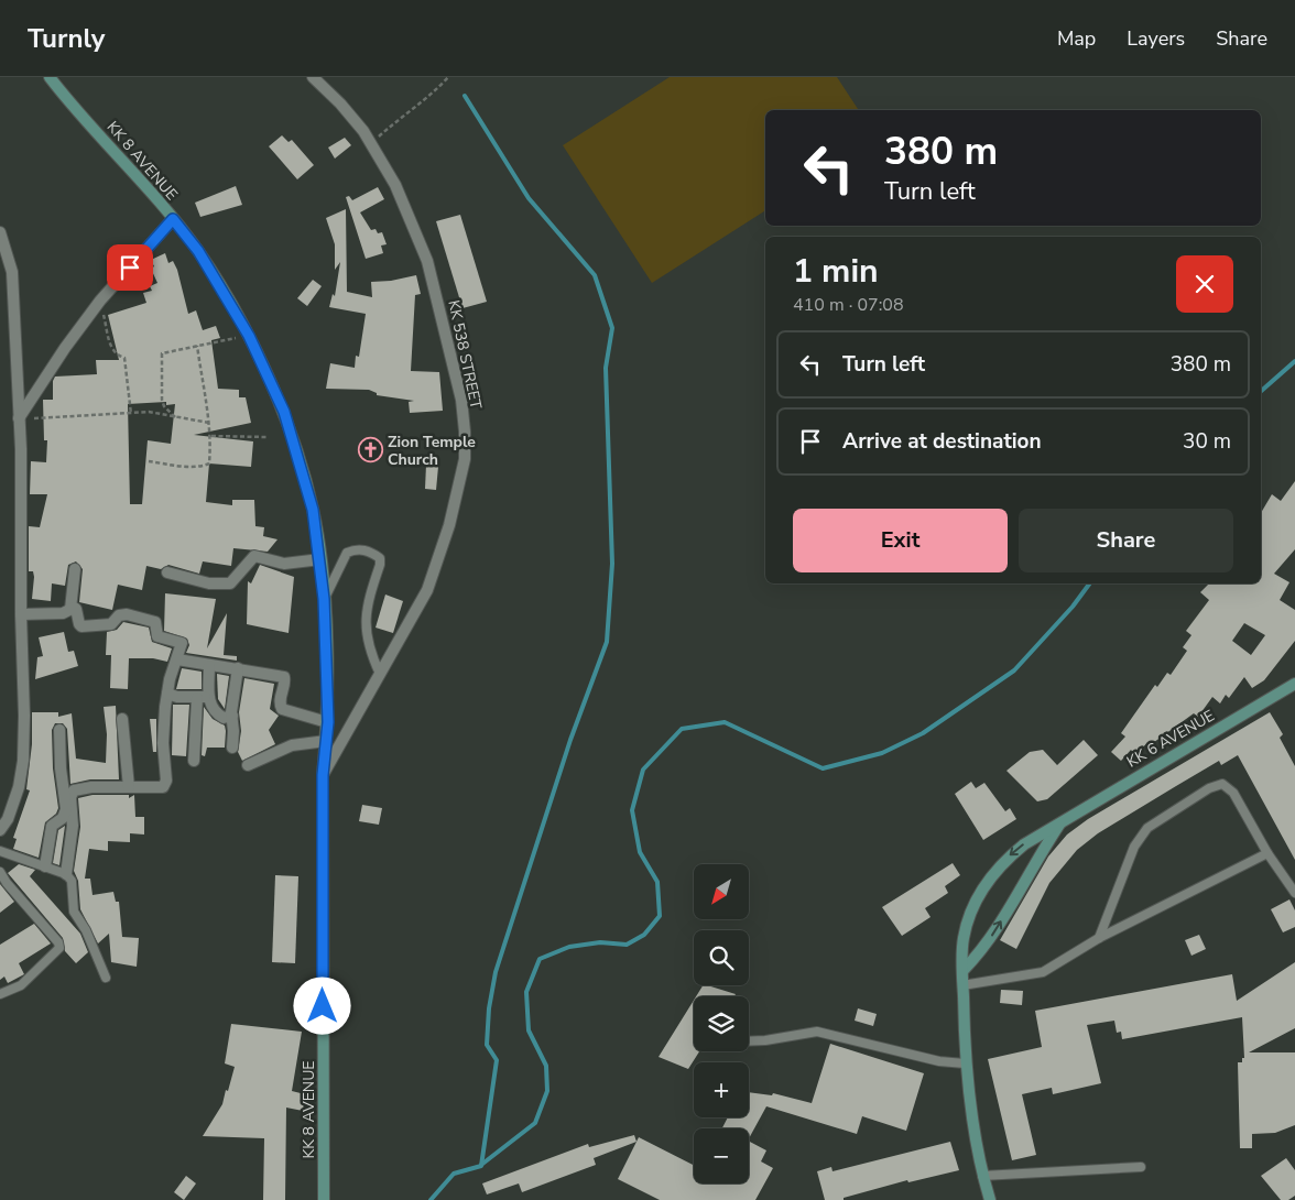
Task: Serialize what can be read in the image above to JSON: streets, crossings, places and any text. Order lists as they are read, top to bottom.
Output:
{
  "streets": {
    "main road": ["KK 8 AVENUE", "KK 6 AVENUE"],
    "street": ["KK 538 STREET"]
  },
  "crossings": [
    ["KK 8 AVENUE", "KK 538 STREET"]
  ],
  "places": {
    "church": ["Zion Temple Church"]
  },
  "north": "bottom left",
  "page": {
    "header": "Turnly",
    "nav": ["Map", "Layers", "Share"],
    "turn": ["380 m", "Turn left"],
    "heading": ["1 min", "410 m · 07:08"],
    "list": [
      {
        "name": "Turn left",
        "value": "380 m"
      },
      {
        "name": "Arrive at destination",
        "value": "30 m"
      }
    ],
    "buttons": ["Exit", "Share"],
    "map_buttons": ["+", "−"]
  }
}
